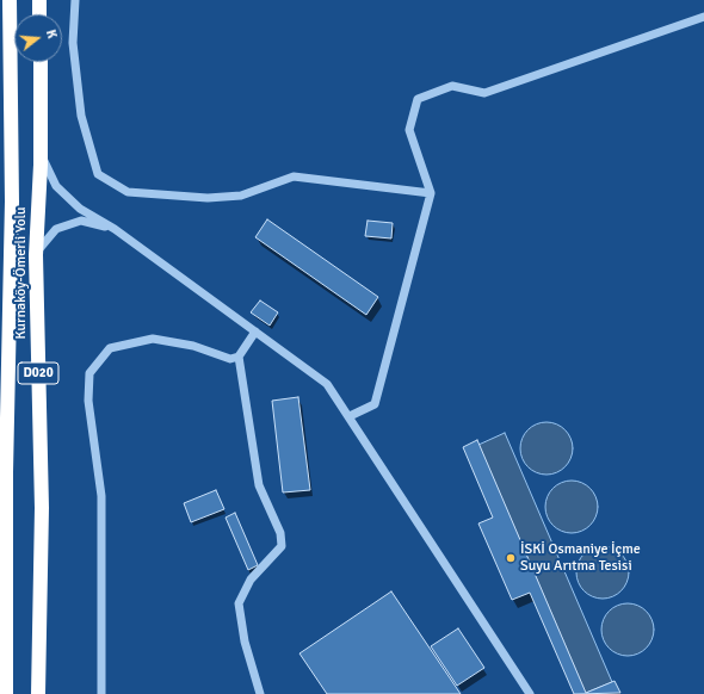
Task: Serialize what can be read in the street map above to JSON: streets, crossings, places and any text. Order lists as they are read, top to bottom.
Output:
{
  "streets": {
    "highway": ["Kurnaköy-Ömerli Yolu", "D020"]
  },
  "places": ["İSKİ Osmaniye İçme Suyu Arıtma Tesisi"],
  "north": "right"
}
